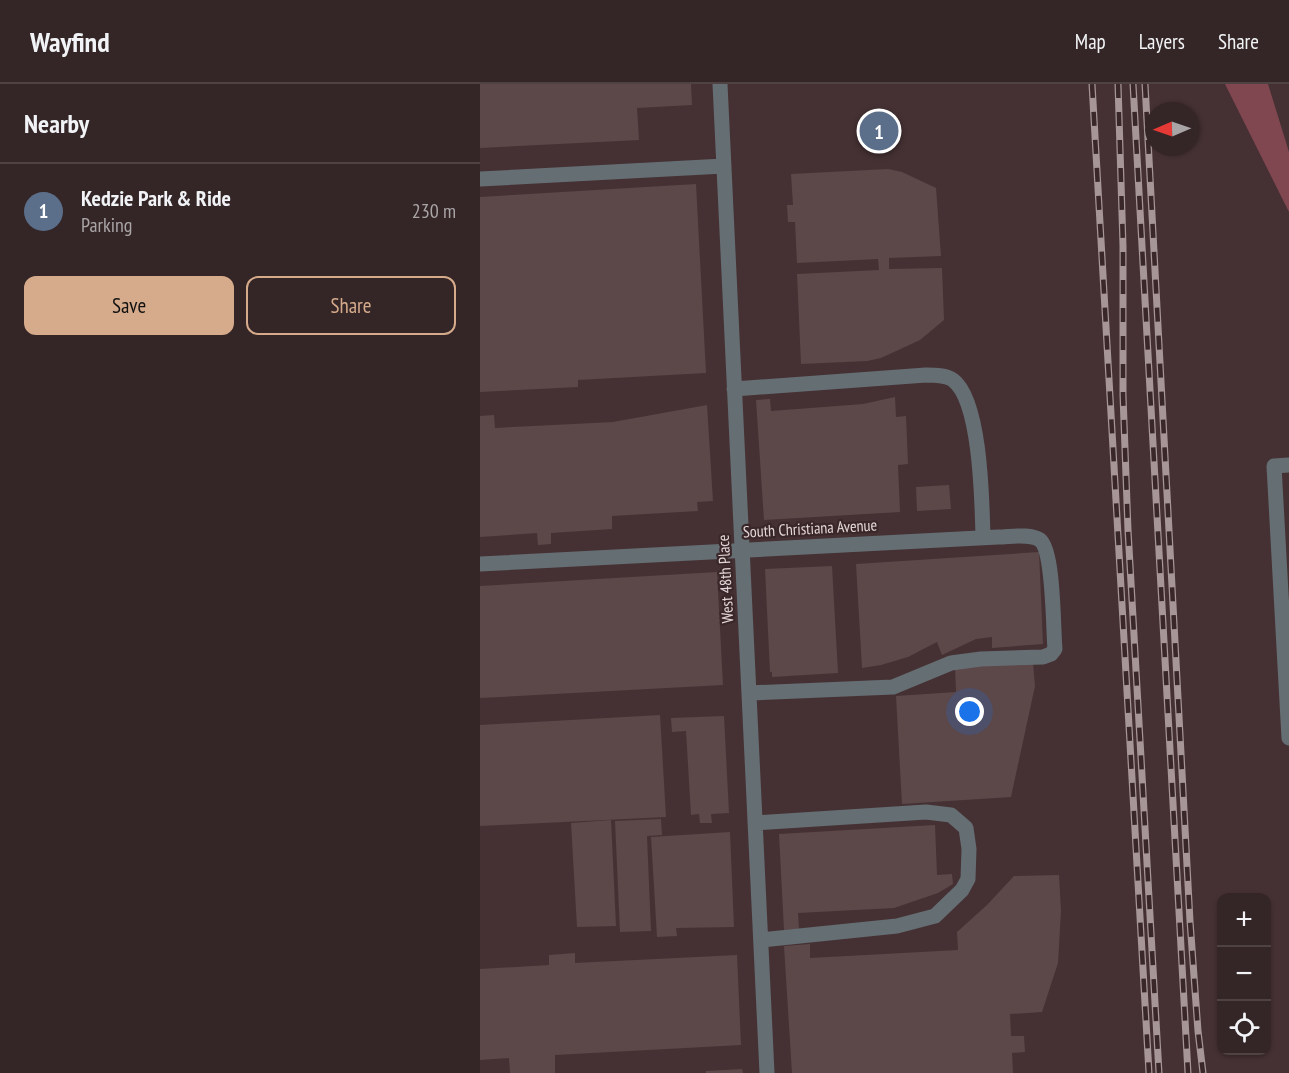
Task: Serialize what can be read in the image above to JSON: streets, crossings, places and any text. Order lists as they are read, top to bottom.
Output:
{
  "streets": {
    "street": ["South Christiana Avenue", "West 48th Place"]
  },
  "crossings": [
    ["South Christiana Avenue", "West 48th Place"]
  ],
  "north": "left",
  "page": {
    "header": "Wayfind",
    "nav": ["Map", "Layers", "Share"],
    "heading": "Nearby",
    "pins": "1",
    "list": [
      {
        "mark": "1",
        "name": "Kedzie Park & Ride",
        "note": "Parking",
        "value": "230 m"
      }
    ],
    "buttons": ["Save", "Share"],
    "map_buttons": ["+", "−"]
  }
}
